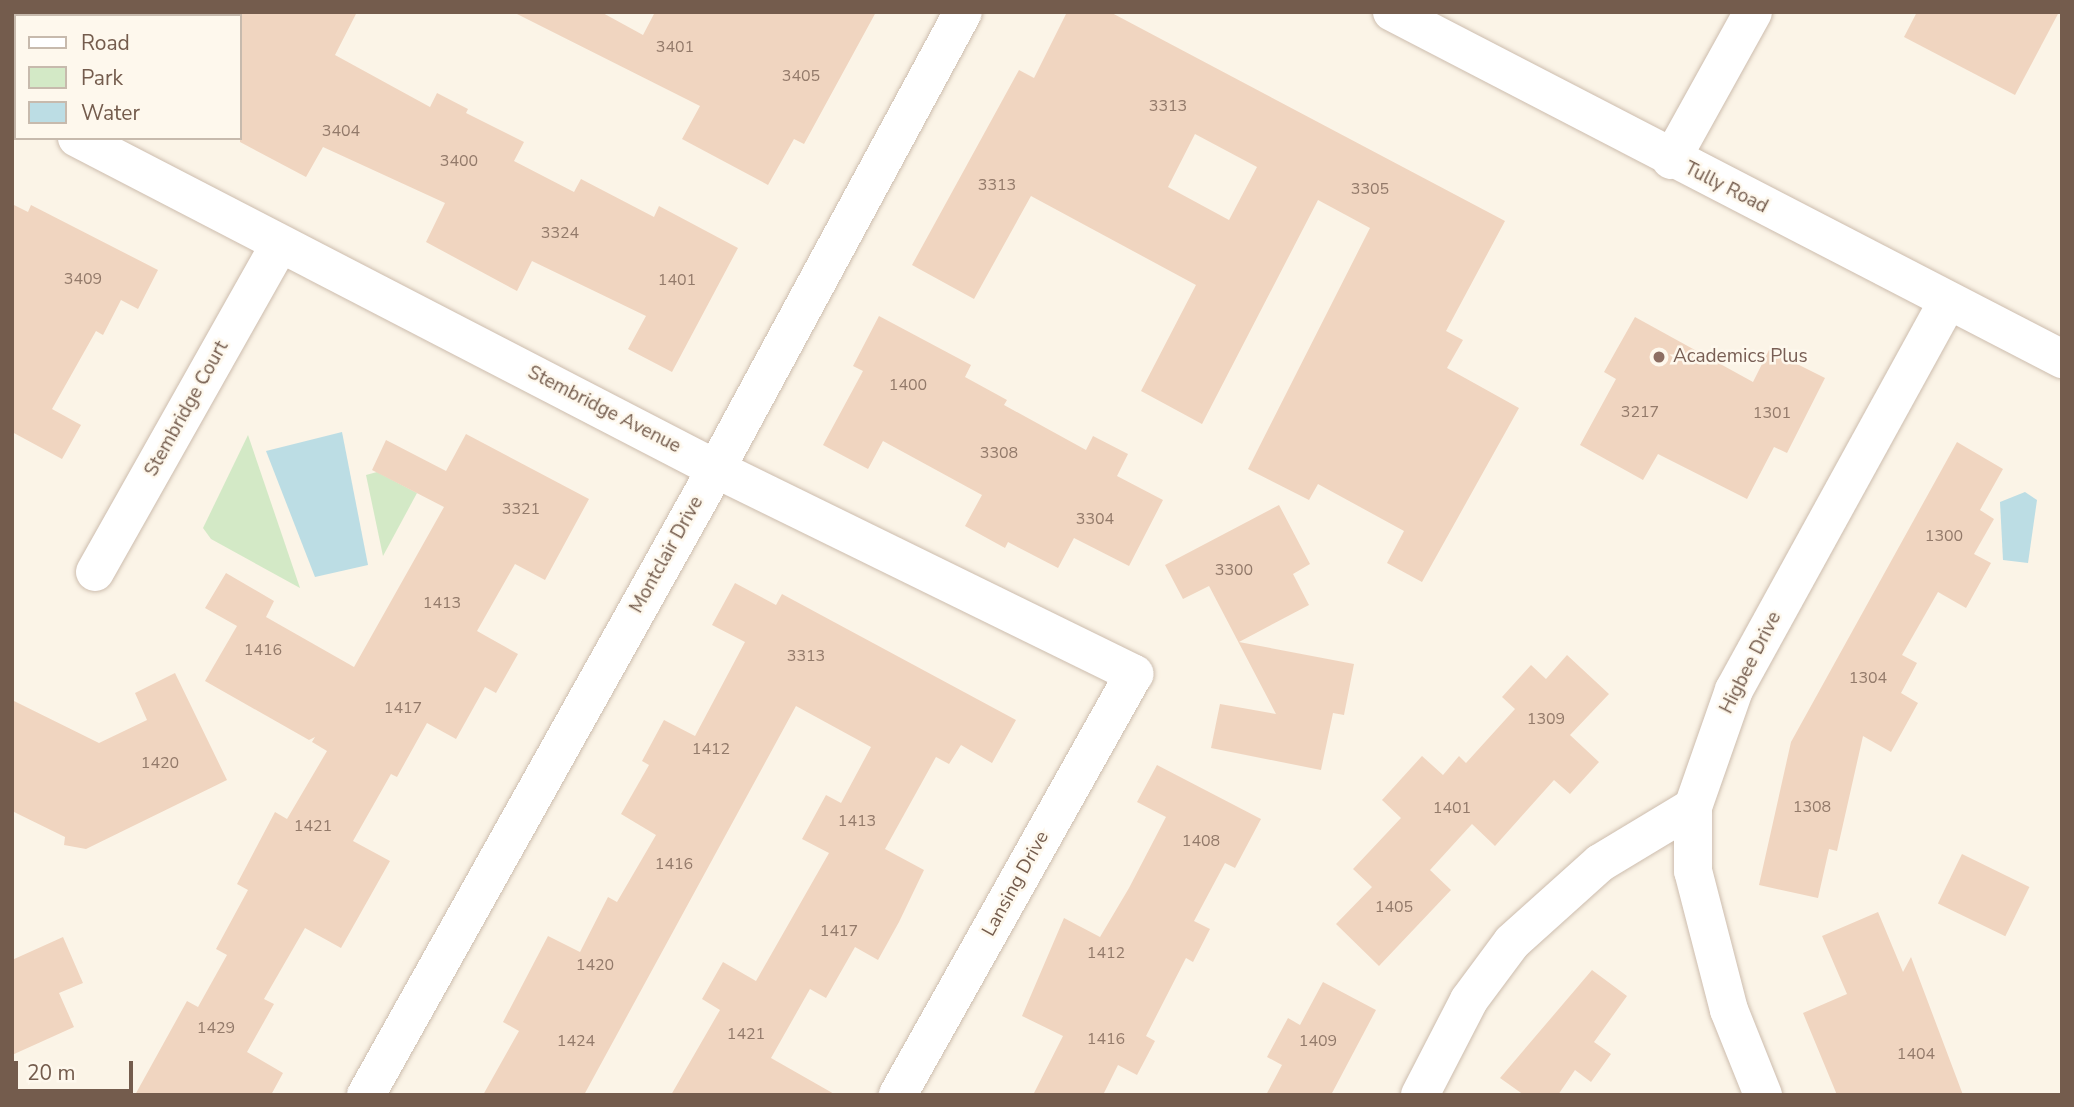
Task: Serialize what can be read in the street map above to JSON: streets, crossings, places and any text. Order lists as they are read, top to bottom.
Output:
{
  "streets": {
    "street": [
      "Tully Road",
      "Stembridge Court",
      "Stembridge Avenue",
      "Montclair Drive",
      "Higbee Drive",
      "Lansing Drive"
    ]
  },
  "crossings": [
    ["Tully Road", "Higbee Drive"],
    ["Stembridge Court", "Stembridge Avenue"],
    ["Stembridge Avenue", "Montclair Drive"],
    ["Stembridge Avenue", "Lansing Drive"]
  ],
  "places": ["Academics Plus"],
  "house_numbers": [
    "3401",
    "3405",
    "3313",
    "3404",
    "3400",
    "3313",
    "3305",
    "3324",
    "3409",
    "1401",
    "1400",
    "3217",
    "1301",
    "3308",
    "3321",
    "3304",
    "1300",
    "3300",
    "1413",
    "1416",
    "3313",
    "1304",
    "1417",
    "1309",
    "1412",
    "1420",
    "1308",
    "1401",
    "1413",
    "1421",
    "1408",
    "1416",
    "1405",
    "1417",
    "1412",
    "1420",
    "1429",
    "1421",
    "1416",
    "1424",
    "1409",
    "1404"
  ],
  "legend": ["Road", "Park", "Water"],
  "scale_bar": "20 m"
}
